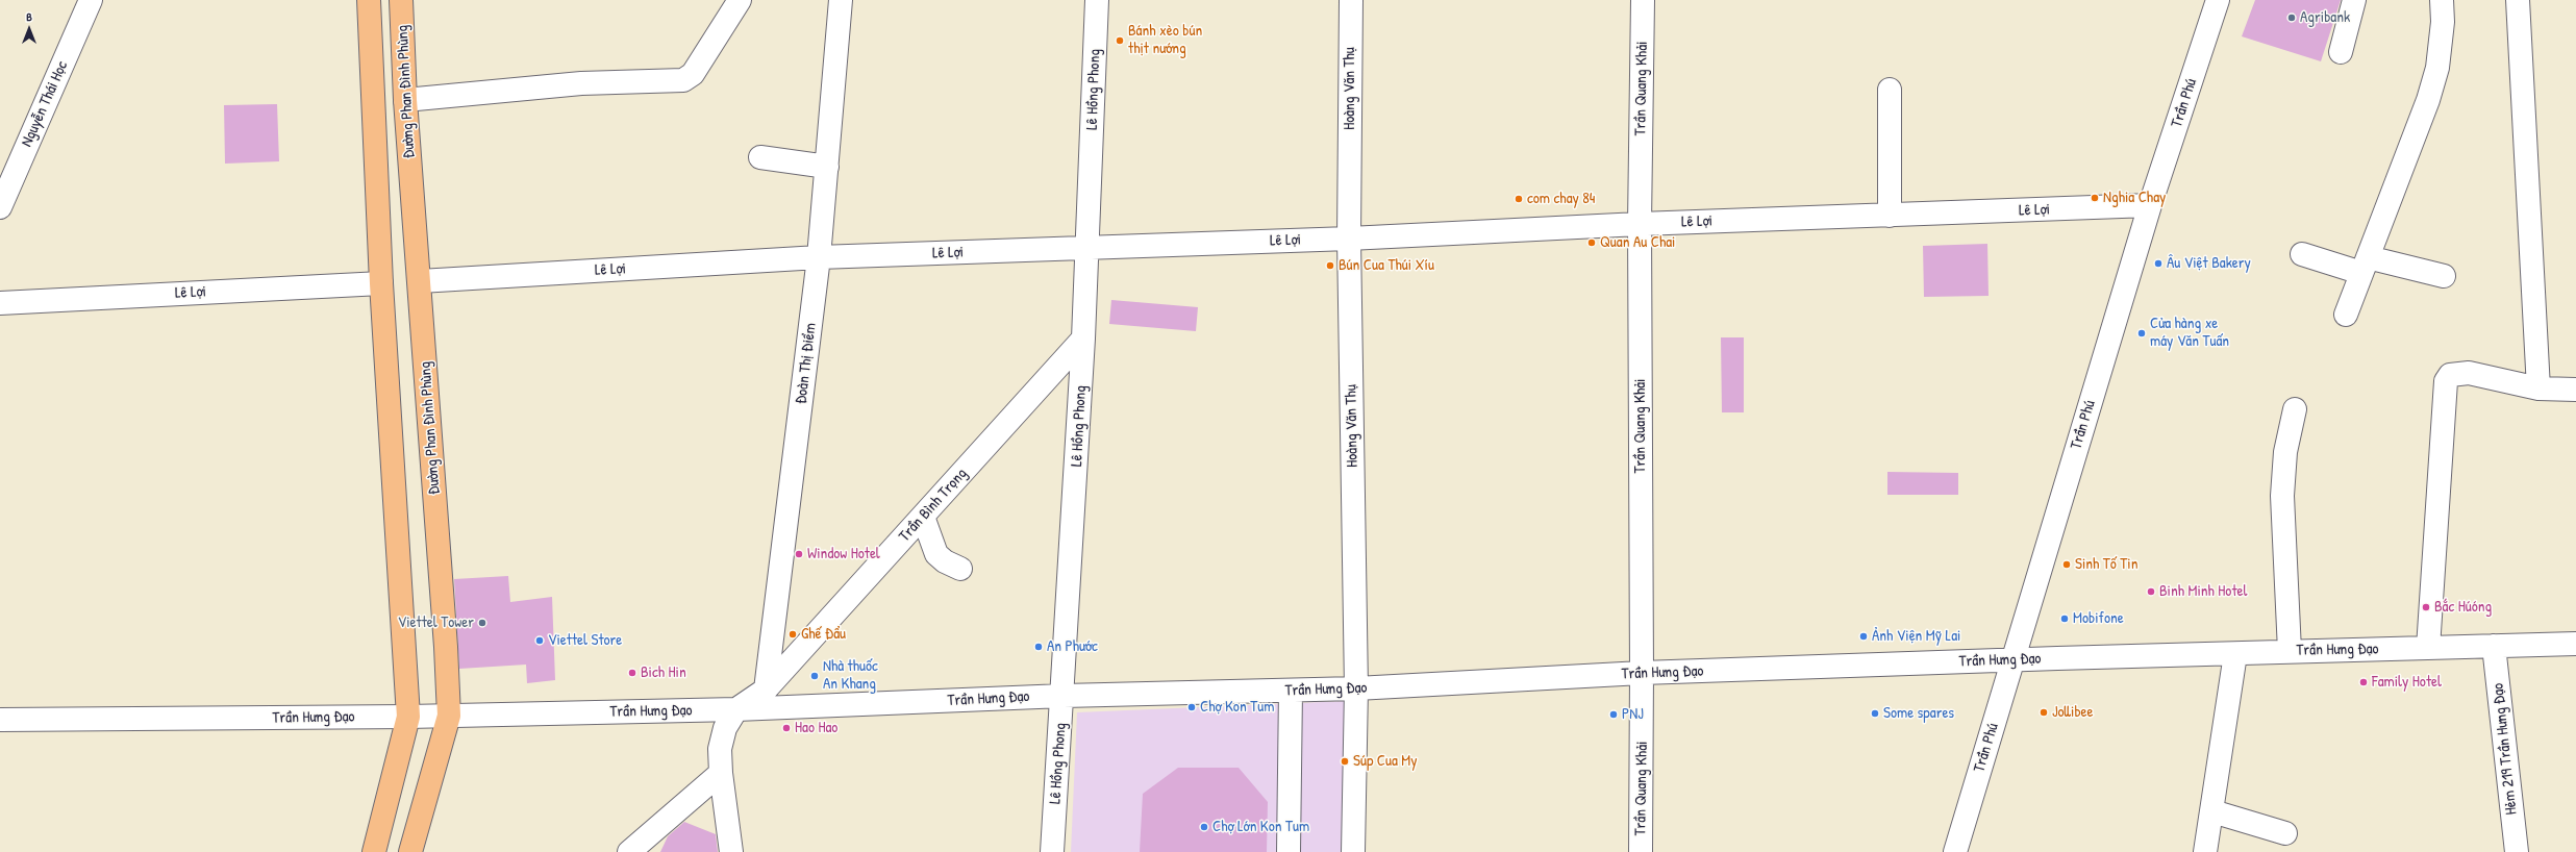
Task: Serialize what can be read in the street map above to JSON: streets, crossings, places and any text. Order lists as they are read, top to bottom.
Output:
{
  "streets": {
    "main road": ["Đường Phan Đình Phùng"],
    "street": [
      "Hoàng Văn Thụ",
      "Trần Quang Khải",
      "Lê Hồng Phong",
      "Trần Phú",
      "Nguyễn Thái Học",
      "Lê Lợi",
      "Đoàn Thị Điểm",
      "Trần Bình Trọng",
      "Trần Hưng Đạo",
      "Hẻm 219 Trần Hưng Đạo"
    ]
  },
  "crossings": [
    ["Hoàng Văn Thụ", "Lê Lợi"],
    ["Hoàng Văn Thụ", "Trần Hưng Đạo"],
    ["Trần Quang Khải", "Lê Lợi"],
    ["Trần Quang Khải", "Trần Hưng Đạo"],
    ["Lê Hồng Phong", "Lê Lợi"],
    ["Lê Hồng Phong", "Trần Bình Trọng"],
    ["Lê Hồng Phong", "Trần Hưng Đạo"],
    ["Đường Phan Đình Phùng", "Lê Lợi"],
    ["Đường Phan Đình Phùng", "Trần Hưng Đạo"],
    ["Trần Phú", "Lê Lợi"],
    ["Trần Phú", "Trần Hưng Đạo"],
    ["Lê Lợi", "Đoàn Thị Điểm"],
    ["Đoàn Thị Điểm", "Trần Bình Trọng"],
    ["Trần Hưng Đạo", "Hẻm 219 Trần Hưng Đạo"]
  ],
  "places": [
    "Agribank",
    "Bánh xèo bún thịt nướng",
    "Nghia Chay",
    "com chay 84",
    "Quan Au Chai",
    "Âu Việt Bakery",
    "Bún Cua Thúi Xíu",
    "Cửa hàng xe máy Văn Tuấn",
    "Window Hotel",
    "Sinh Tố Tin",
    "Binh Minh Hotel",
    "Bắc Húóng",
    "Mobifone",
    "Viettel Tower",
    "Ghế Đẩu",
    "Ảnh Viện Mỹ Lai",
    "Viettel Store",
    "An Phước",
    "Bich Hin",
    "Nhà thuốc An Khang",
    "Family Hotel",
    "Chợ Kon Tum",
    "Jollibee",
    "Some spares",
    "PNJ",
    "Hao Hao",
    "Súp Cua My",
    "Chợ Lớn Kon Tum"
  ],
  "north": "top"
}
